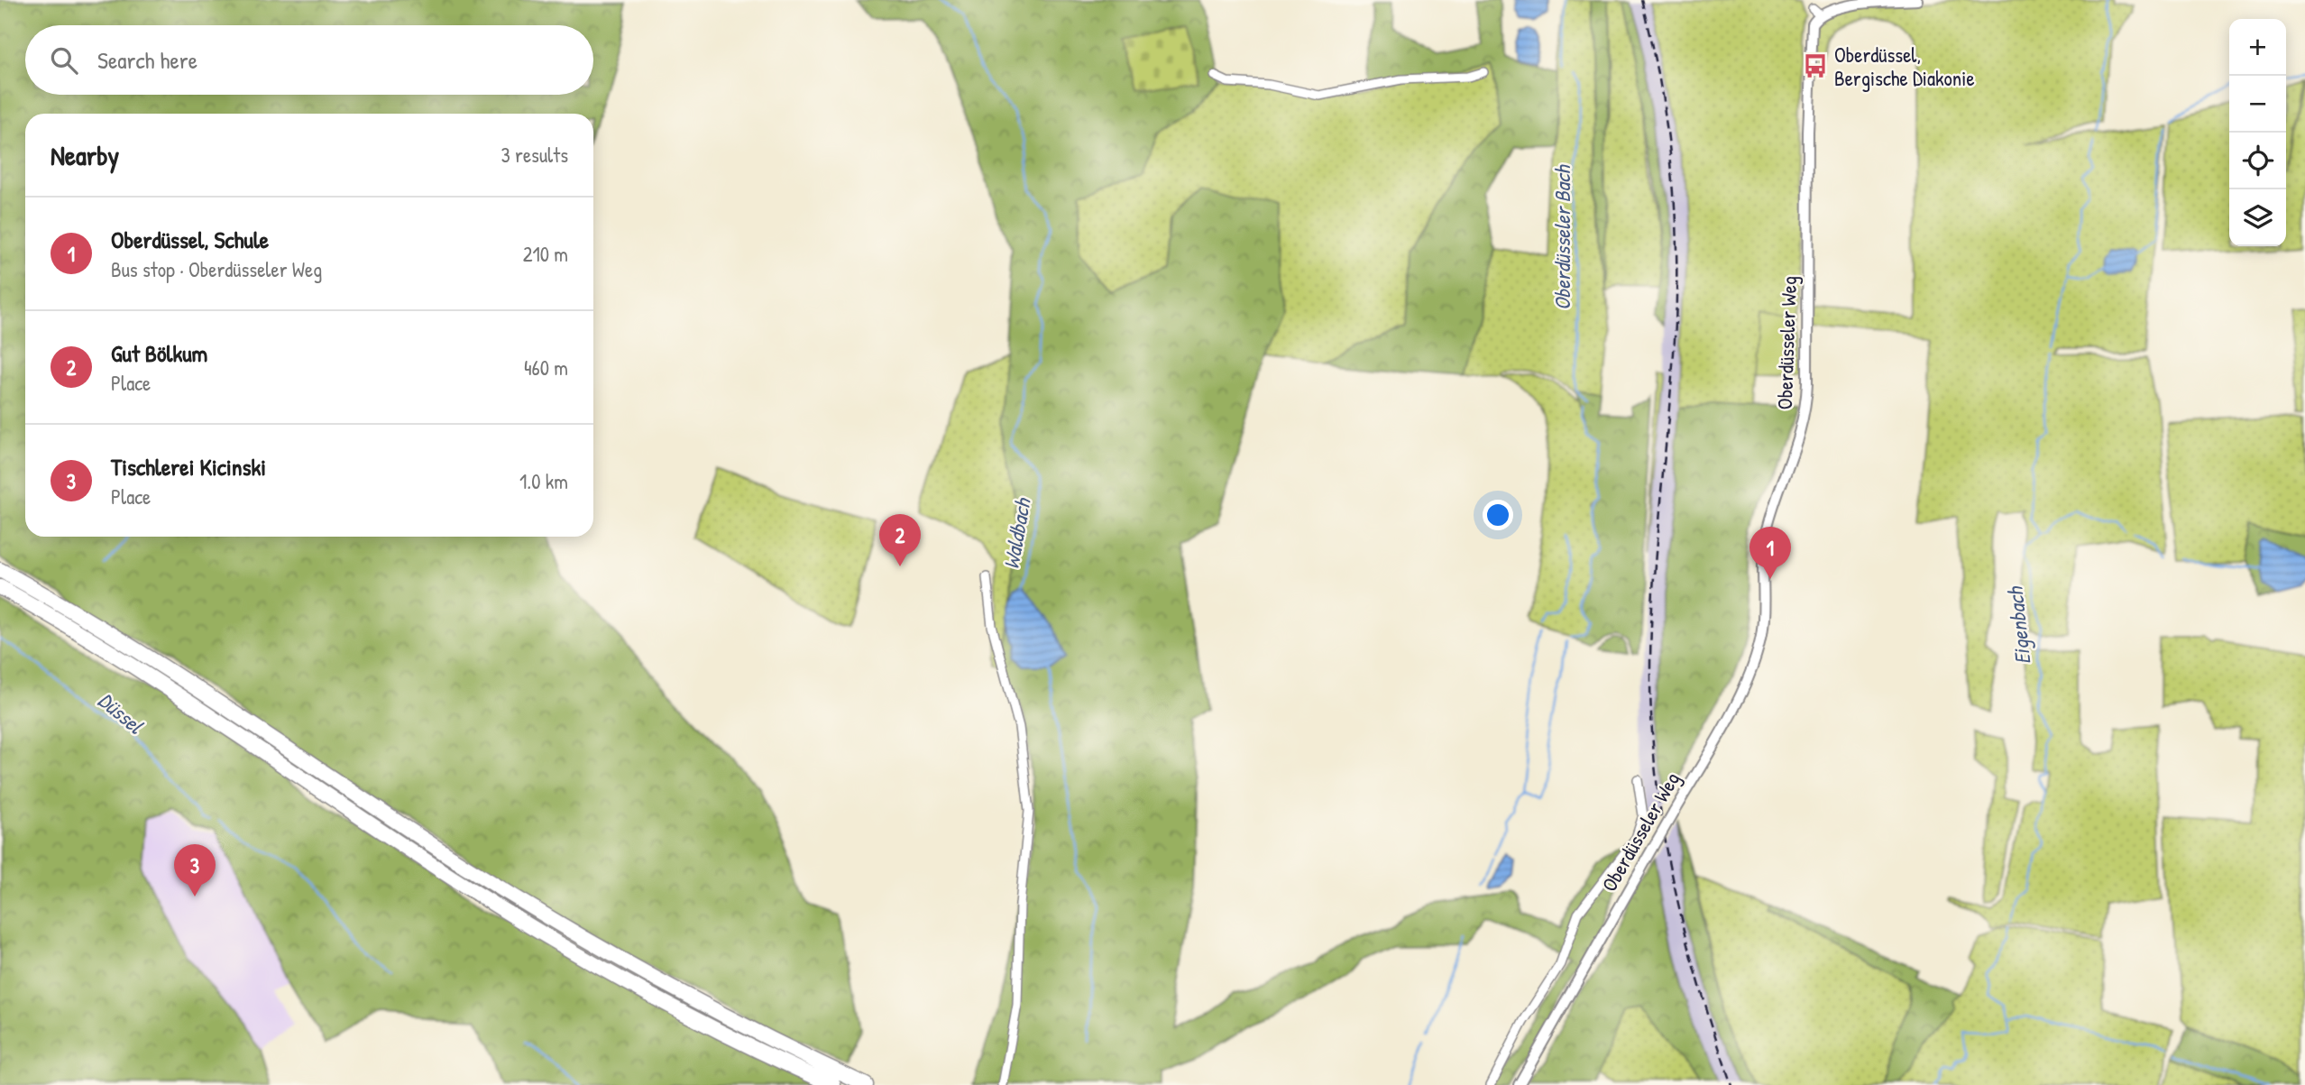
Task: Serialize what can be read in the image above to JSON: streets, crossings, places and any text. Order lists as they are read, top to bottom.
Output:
{
  "streets": {
    "street": ["Oberdüsseler Weg"]
  },
  "water": [
    "Oberdüsseler Bach",
    "Waldbach",
    "Eigenbach",
    "Düssel"
  ],
  "places": {
    "bus stop": ["Oberdüssel, Bergische Diakonie"]
  },
  "page": {
    "map_buttons": ["+", "−"],
    "search": "Search here",
    "heading": ["Nearby", "3 results"],
    "list": [
      {
        "mark": "1",
        "name": "Oberdüssel, Schule",
        "note": "Bus stop · Oberdüsseler Weg",
        "value": "210 m"
      },
      {
        "mark": "2",
        "name": "Gut Bölkum",
        "note": "Place",
        "value": "460 m"
      },
      {
        "mark": "3",
        "name": "Tischlerei Kicinski",
        "note": "Place",
        "value": "1.0 km"
      }
    ],
    "pins": ["2", "1", "3"]
  }
}
